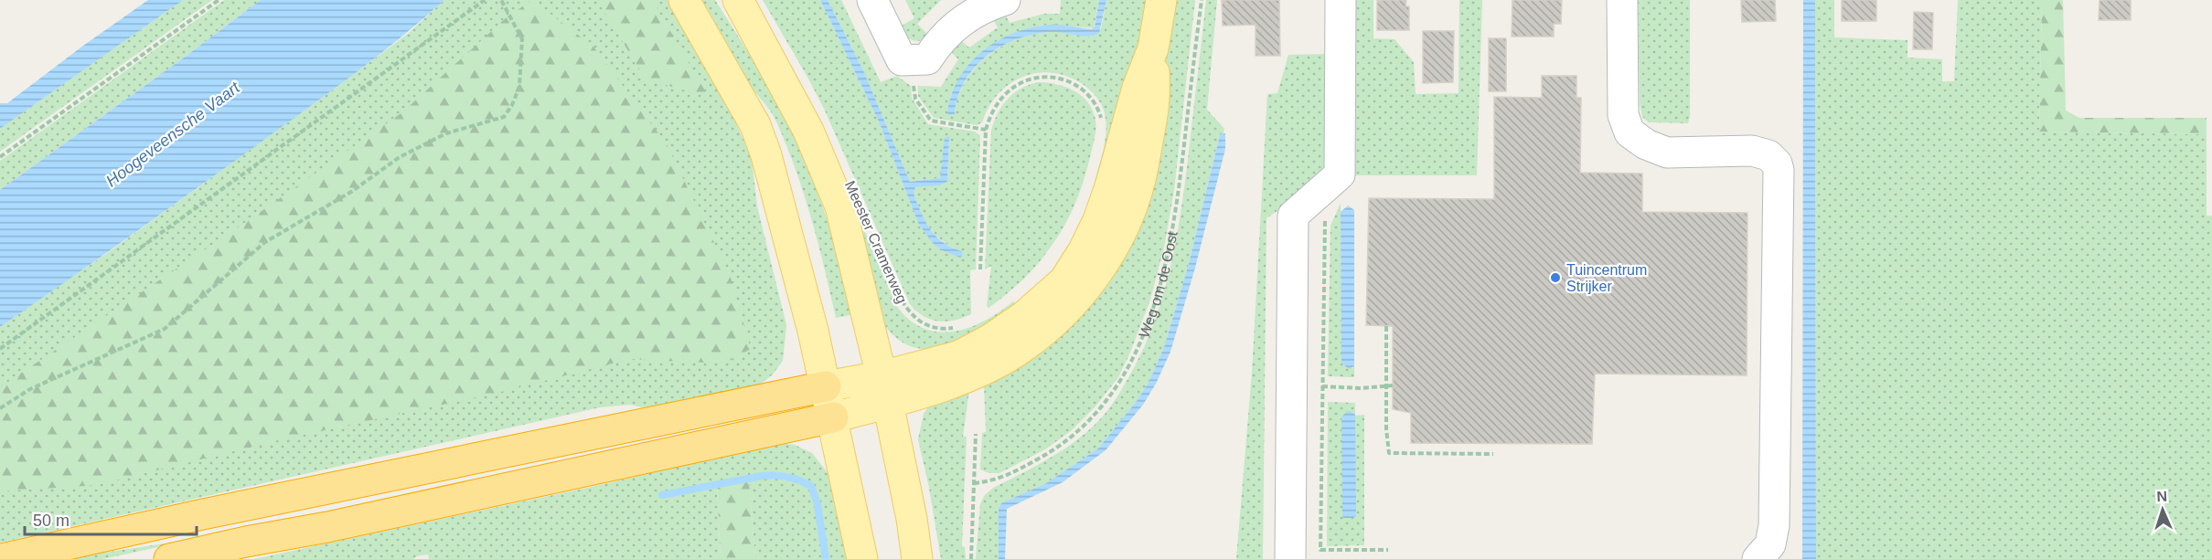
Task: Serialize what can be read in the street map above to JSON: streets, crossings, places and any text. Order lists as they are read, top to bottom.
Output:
{
  "streets": {
    "main road": ["Meester Cramerweg"],
    "path": ["Weg om de Oost"]
  },
  "water": ["Hoogeveensche Vaart"],
  "places": ["Tuincentrum Strijker"],
  "scale_bar": "50 m",
  "north": "top"
}
